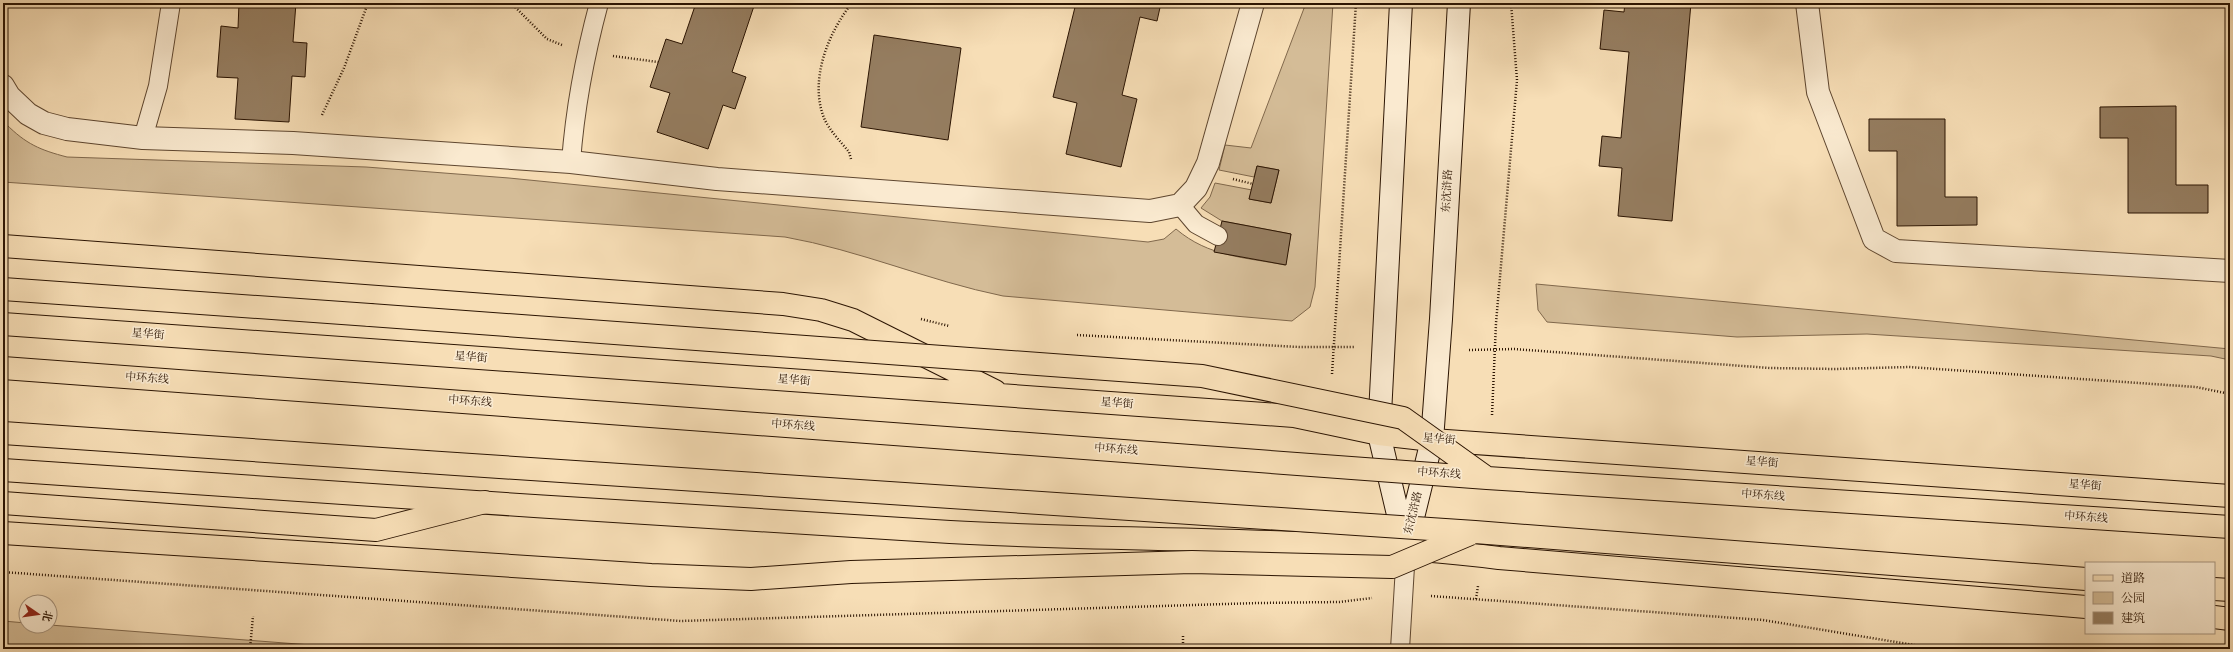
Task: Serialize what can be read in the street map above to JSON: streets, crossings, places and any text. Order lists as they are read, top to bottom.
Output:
{
  "streets": {
    "main road": ["星华街", "中环东线"],
    "street": ["东沈浒路"]
  },
  "crossings": [
    ["东沈浒路", "星华街"]
  ],
  "legend": ["道路", "公园", "建筑"],
  "north": "right"
}
